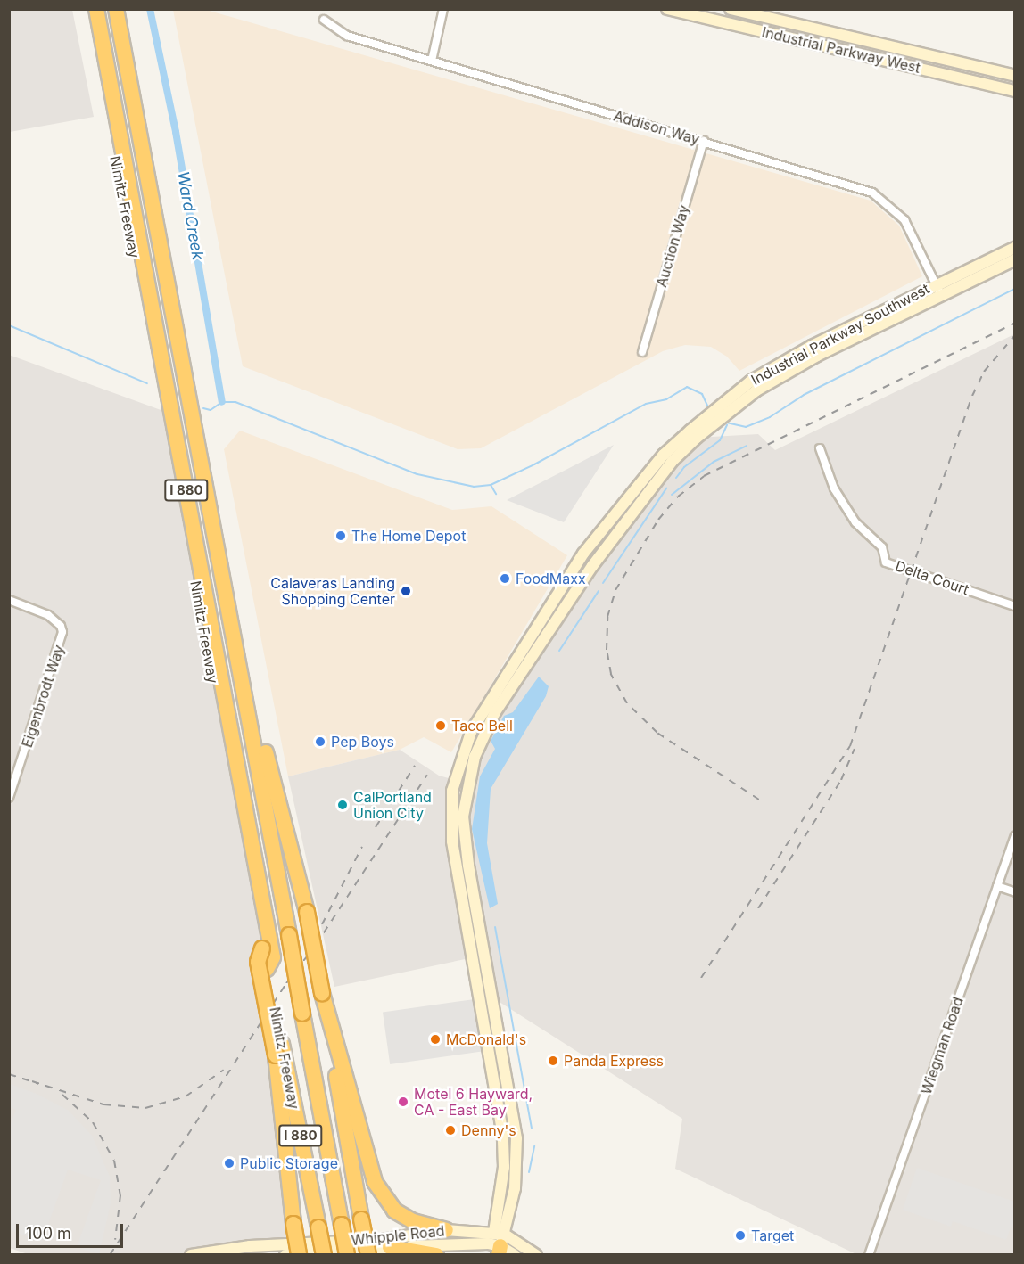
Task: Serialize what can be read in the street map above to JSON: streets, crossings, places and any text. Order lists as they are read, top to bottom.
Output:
{
  "streets": {
    "highway": ["Nimitz Freeway", "I 880"],
    "main road": ["Industrial Parkway West", "Industrial Parkway Southwest", "Whipple Road"],
    "street": [
      "Addison Way",
      "Auction Way",
      "Delta Court",
      "Eigenbrodt Way",
      "Wiegman Road"
    ]
  },
  "crossings": [
    ["Addison Way", "Auction Way"],
    ["Addison Way", "Industrial Parkway Southwest"],
    ["Nimitz Freeway", "I 880"],
    ["Industrial Parkway Southwest", "Whipple Road"]
  ],
  "water": ["Ward Creek"],
  "places": [
    "The Home Depot",
    "FoodMaxx",
    "Calaveras Landing Shopping Center",
    "Taco Bell",
    "Pep Boys",
    "CalPortland Union City",
    "McDonald's",
    "Panda Express",
    "Motel 6 Hayward, CA - East Bay",
    "Denny's",
    "Public Storage",
    "Target"
  ],
  "scale_bar": "100 m"
}
